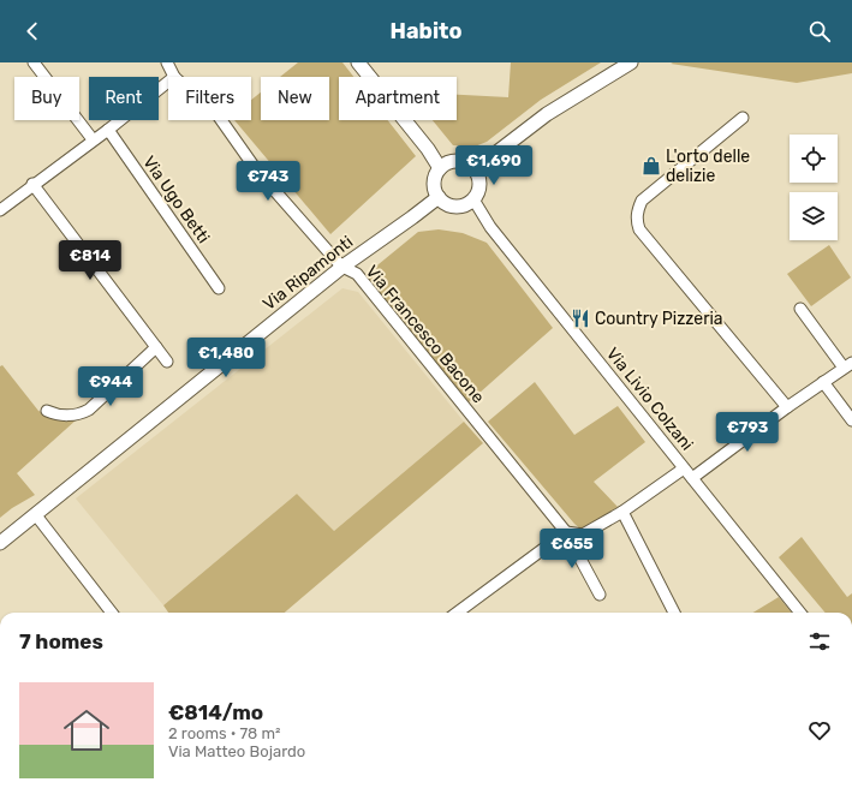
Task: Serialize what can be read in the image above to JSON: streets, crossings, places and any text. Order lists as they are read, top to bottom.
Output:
{
  "streets": {
    "street": [
      "Via Ugo Betti",
      "Via Ripamonti",
      "Via Francesco Bacone",
      "Via Livio Colzani"
    ]
  },
  "crossings": [
    ["Via Ripamonti", "Via Francesco Bacone"],
    ["Via Ripamonti", "Via Livio Colzani"]
  ],
  "places": {
    "shop": ["L'orto delle delizie"],
    "restaurant": ["Country Pizzeria"]
  },
  "page": {
    "header": "Habito",
    "chip": [
      "Buy",
      "Rent",
      "Filters",
      "New",
      "Apartment"
    ],
    "price": [
      "€1,690",
      "€743",
      "€814",
      "€1,480",
      "€944",
      "€793",
      "€655"
    ],
    "heading": "7 homes",
    "list": [
      {
        "name": "€814/mo",
        "note": "2 rooms · 78 m² · Via Matteo Bojardo"
      }
    ]
  }
}
